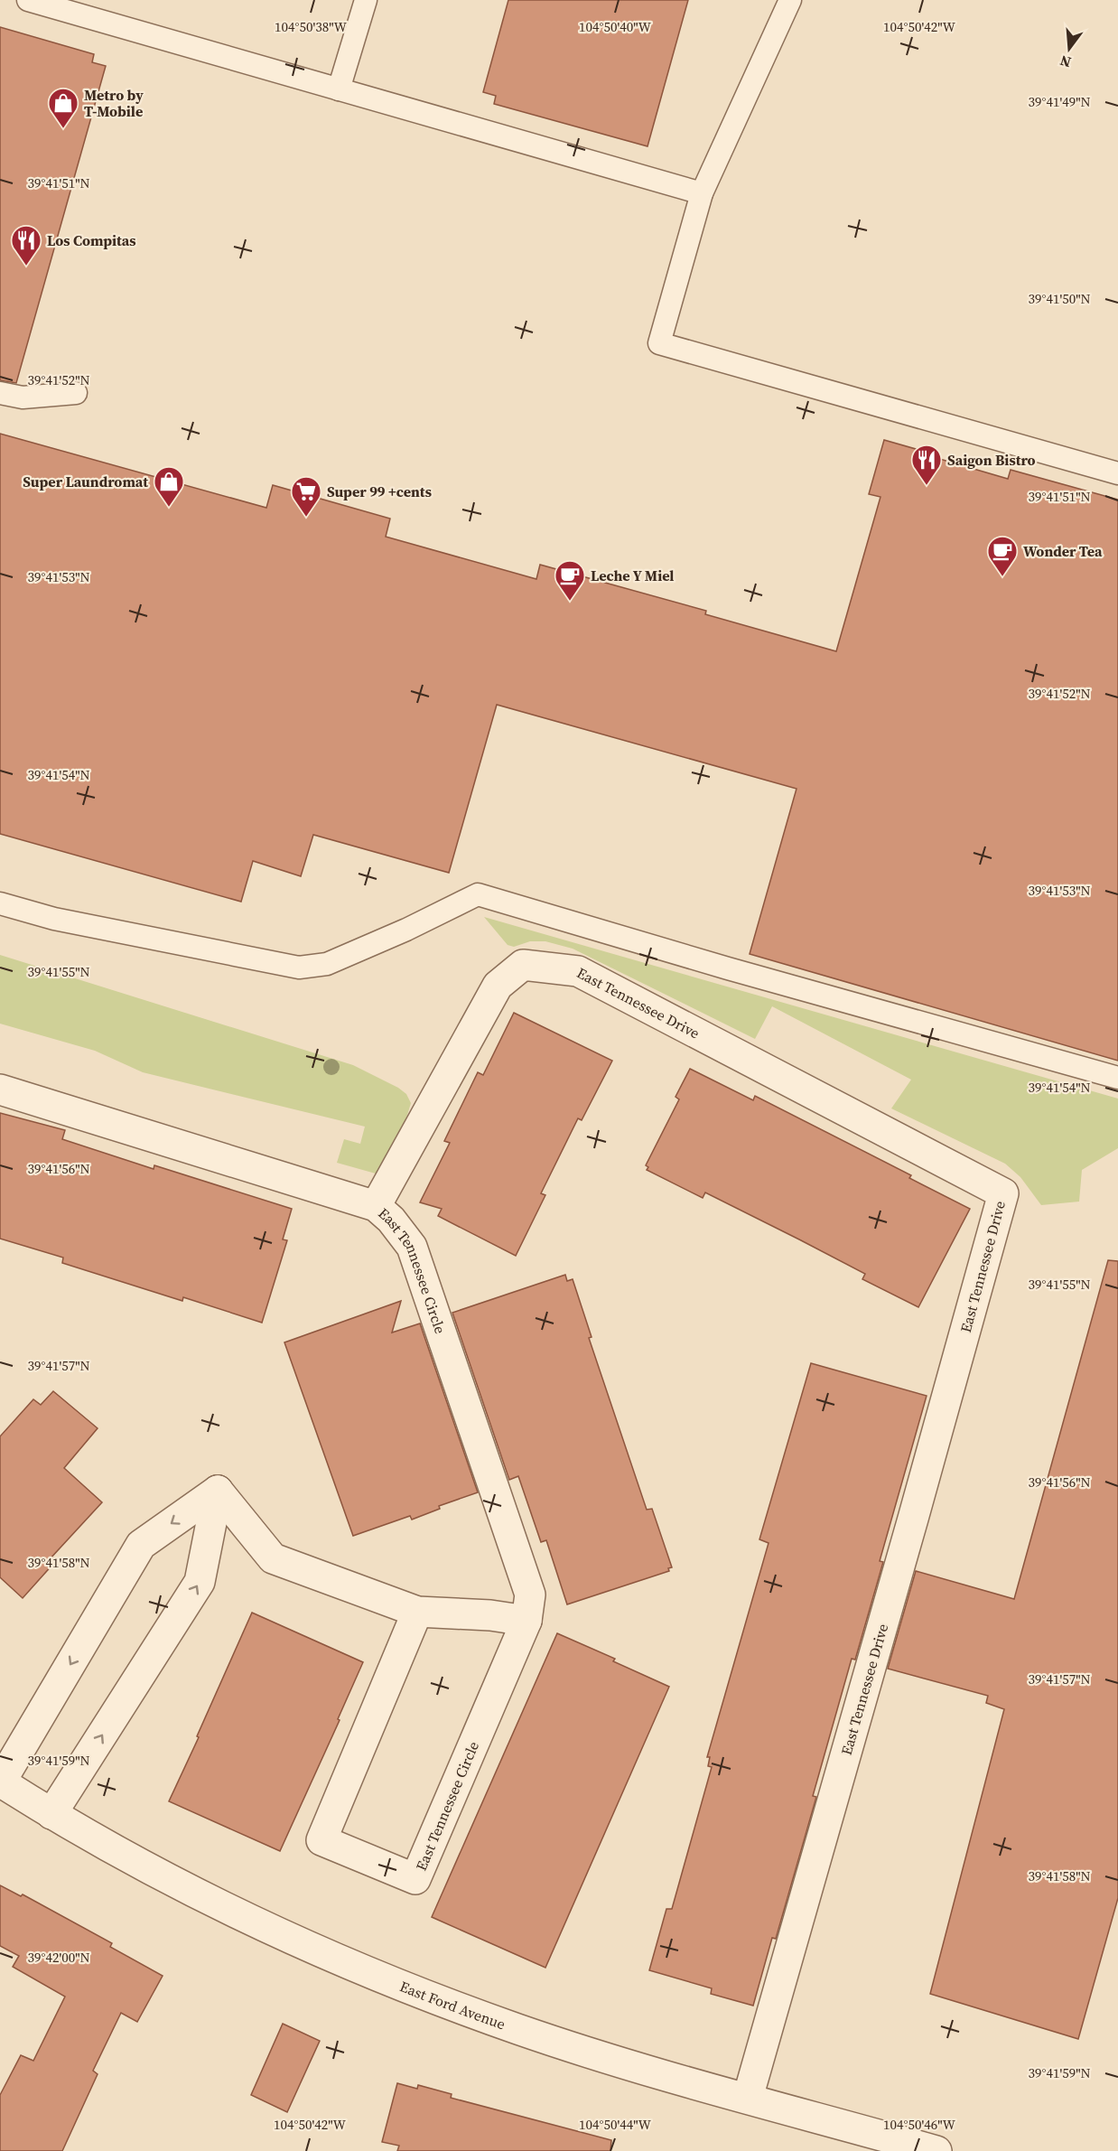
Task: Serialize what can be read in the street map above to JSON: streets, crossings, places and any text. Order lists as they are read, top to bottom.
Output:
{
  "streets": {
    "street": ["East Tennessee Drive", "East Tennessee Circle", "East Ford Avenue"]
  },
  "crossings": [
    ["East Tennessee Drive", "East Tennessee Circle"],
    ["East Tennessee Drive", "East Ford Avenue"]
  ],
  "places": {
    "shop": ["Metro by T-Mobile", "Super Laundromat"],
    "restaurant": ["Los Compitas", "Saigon Bistro"],
    "supermarket": ["Super 99 +cents"],
    "cafe": ["Wonder Tea", "Leche Y Miel"]
  },
  "north": "bottom",
  "coordinates": [
    "104°50'38\"W",
    "104°50'40\"W",
    "104°50'42\"W",
    "39°41'49\"N",
    "39°41'51\"N",
    "39°41'50\"N",
    "39°41'52\"N",
    "39°41'53\"N",
    "39°41'54\"N",
    "39°41'55\"N",
    "39°41'56\"N",
    "39°41'57\"N",
    "39°41'58\"N",
    "39°41'59\"N",
    "39°42'00\"N",
    "104°50'44\"W",
    "104°50'46\"W"
  ]
}
